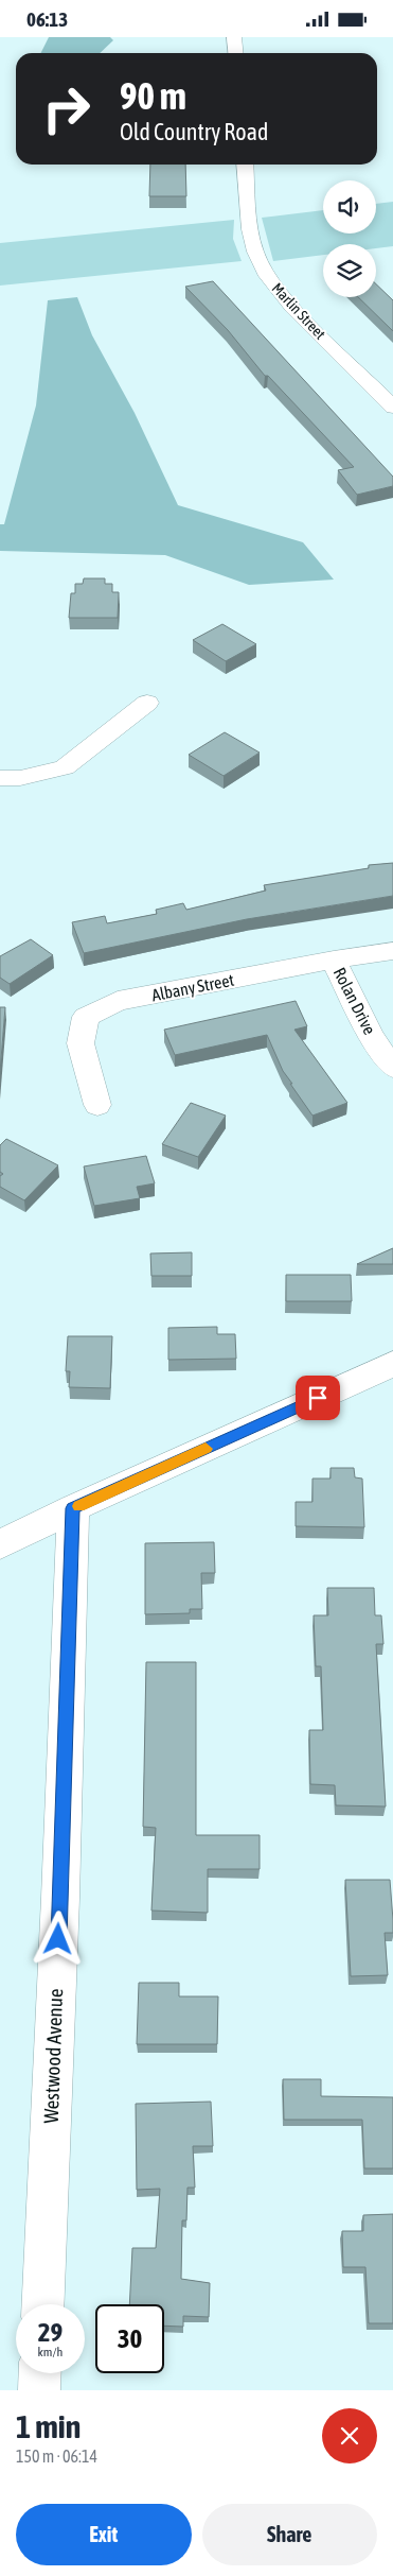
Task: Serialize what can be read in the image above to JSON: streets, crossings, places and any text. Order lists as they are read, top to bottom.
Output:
{
  "streets": {
    "street": [
      "Marlin Street",
      "Albany Street",
      "Rolan Drive",
      "Westwood Avenue"
    ]
  },
  "crossings": [
    ["Albany Street", "Rolan Drive"]
  ],
  "page": {
    "status": "06:13",
    "turn": ["90 m", "Old Country Road"],
    "speed": "29 km/h",
    "limit": "30",
    "heading": ["1 min", "150 m · 06:14"],
    "buttons": ["Exit", "Share"]
  }
}
